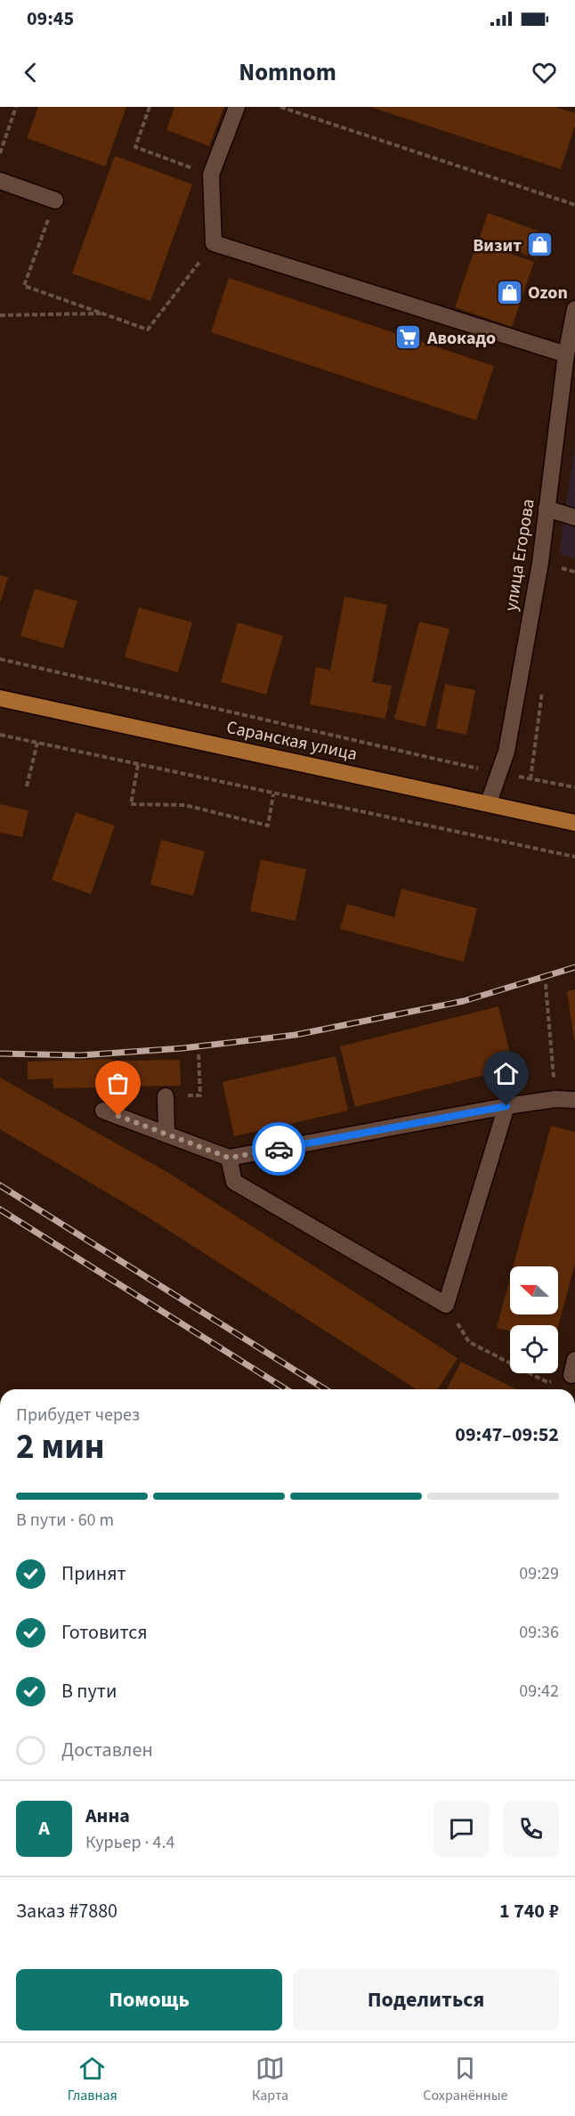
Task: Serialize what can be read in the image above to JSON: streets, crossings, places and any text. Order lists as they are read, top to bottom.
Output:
{
  "streets": {
    "main road": ["Саранская улица"],
    "street": ["улица Егорова"]
  },
  "crossings": [
    ["улица Егорова", "Саранская улица"]
  ],
  "places": {
    "shop": ["Визит", "Ozon"],
    "supermarket": ["Авокадо"]
  },
  "north": "left",
  "page": {
    "status": "09:45",
    "header": "Nomnom",
    "heading": ["2 мин", "Прибудет через", "09:47–09:52"],
    "panel": [
      "Анна",
      "Курьер · 4.4",
      "Заказ #7880",
      "1 740 ₽"
    ],
    "bar": "В пути · 60 m",
    "list": [
      ["Принят", "09:29"],
      ["Готовится", "09:36"],
      ["В пути", "09:42"],
      "Доставлен"
    ],
    "round": "А",
    "buttons": ["Помощь", "Поделиться"],
    "tabs": ["Главная", "Карта", "Сохранённые"]
  }
}
